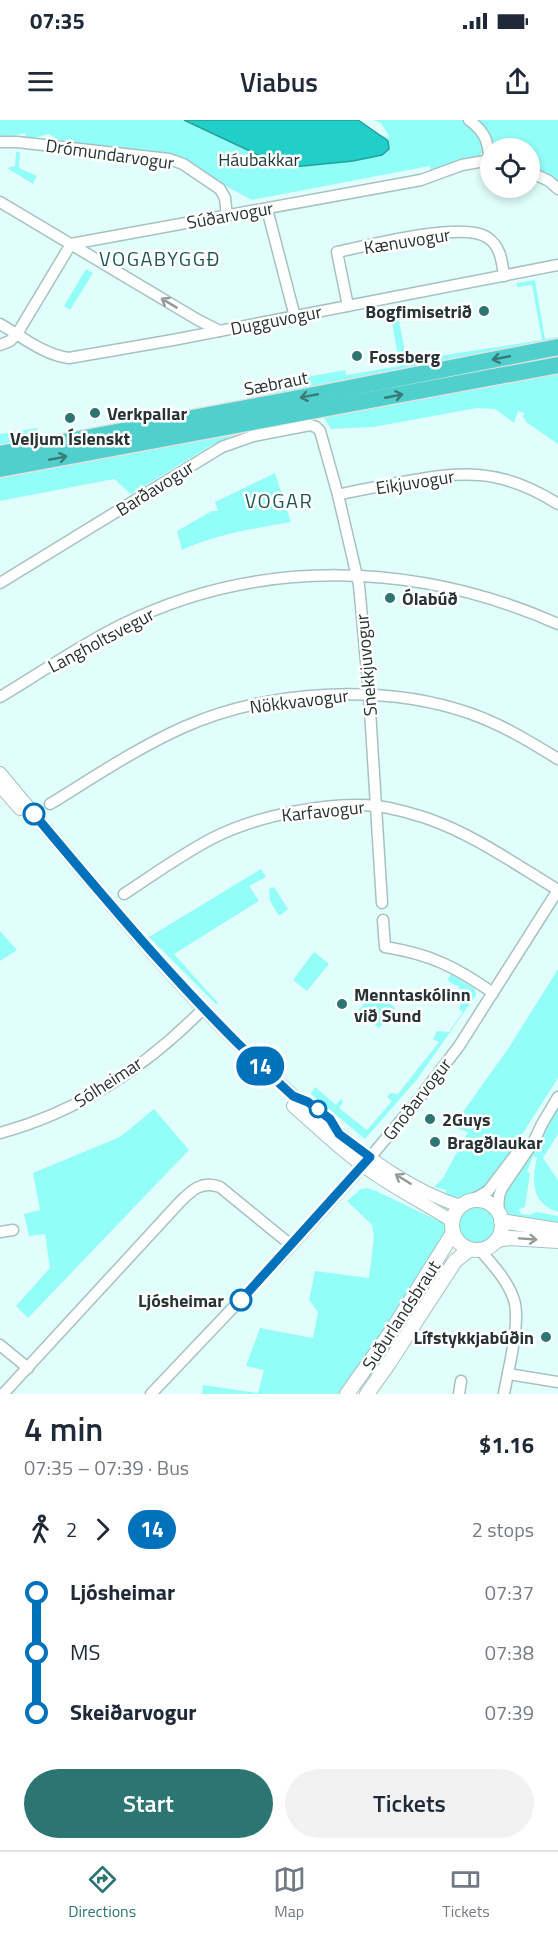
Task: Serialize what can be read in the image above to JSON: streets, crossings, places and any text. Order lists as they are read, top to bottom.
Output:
{
  "streets": {
    "highway": ["Sæbraut"],
    "main road": ["Suðurlandsbraut"],
    "street": [
      "Drómundarvogur",
      "Súðarvogur",
      "Kænuvogur",
      "Dugguvogur",
      "Eikjuvogur",
      "Barðavogur",
      "Langholtsvegur",
      "Snekkjuvogur",
      "Nökkvavogur",
      "Karfavogur",
      "Sólheimar",
      "Gnoðarvogur"
    ]
  },
  "crossings": [
    ["Drómundarvogur", "Súðarvogur"],
    ["Kænuvogur", "Dugguvogur"],
    ["Eikjuvogur", "Snekkjuvogur"],
    ["Barðavogur", "Snekkjuvogur"],
    ["Langholtsvegur", "Snekkjuvogur"],
    ["Snekkjuvogur", "Nökkvavogur"],
    ["Snekkjuvogur", "Karfavogur"],
    ["Karfavogur", "Gnoðarvogur"]
  ],
  "districts": ["VOGABYGGÐ", "VOGAR"],
  "parks": ["Háubakkar"],
  "places": [
    "Bogfimisetrið",
    "Fossberg",
    "Verkpallar",
    "Veljum Íslenskt",
    "Ólabúð",
    "Menntaskólinn við Sund",
    "2Guys",
    "Bragðlaukar",
    "Ljósheimar",
    "Lífstykkjabúðin"
  ],
  "lines": ["bus line 14"],
  "page": {
    "status": "07:35",
    "header": "Viabus",
    "on_map": "14",
    "heading": ["4 min", "07:35 – 07:39 · Bus", "$1.16"],
    "legs": ["2", "14", "2 stops"],
    "list": [
      {
        "name": "Ljósheimar",
        "value": "07:37"
      },
      {
        "name": "MS",
        "value": "07:38"
      },
      {
        "name": "Skeiðarvogur",
        "value": "07:39"
      }
    ],
    "buttons": ["Start", "Tickets"],
    "tabs": ["Directions", "Map", "Tickets"]
  }
}
